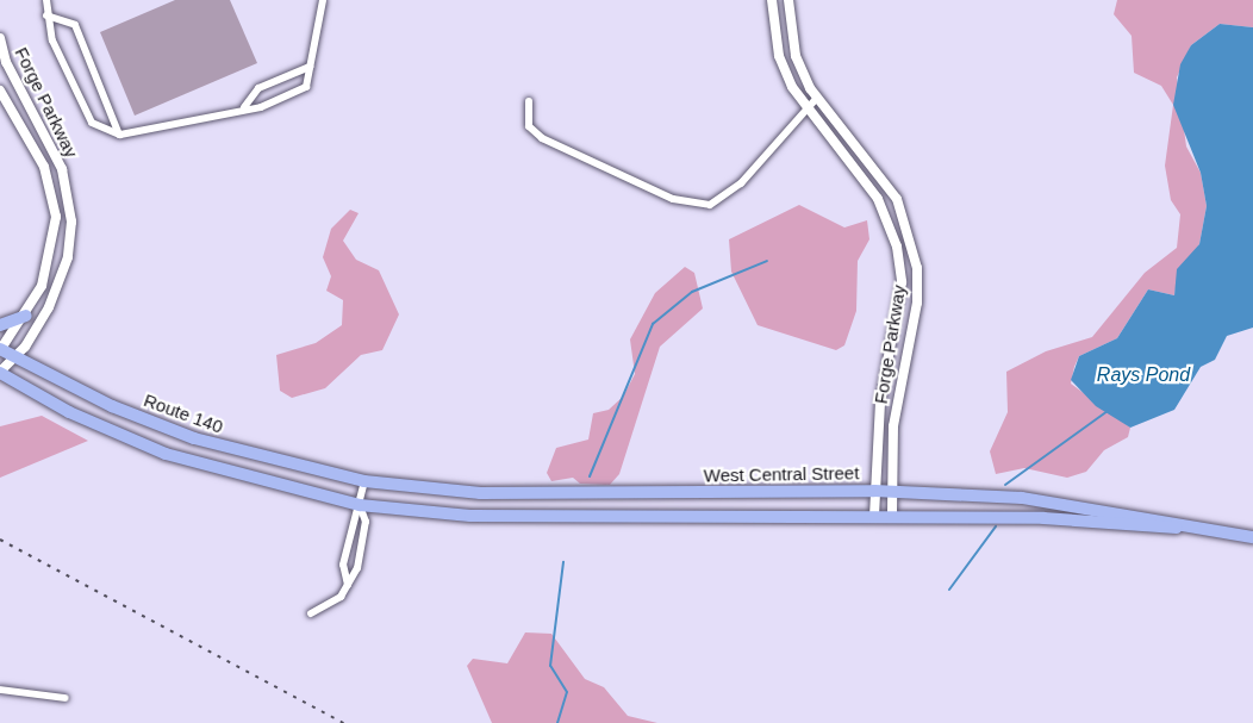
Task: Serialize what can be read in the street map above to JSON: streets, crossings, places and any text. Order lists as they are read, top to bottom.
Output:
{
  "streets": {
    "main road": ["Route 140", "West Central Street"],
    "street": ["Forge Parkway"]
  },
  "crossings": [
    ["Forge Parkway", "Route 140"],
    ["Forge Parkway", "West Central Street"],
    ["Route 140", "West Central Street"]
  ],
  "water": ["Rays Pond"]
}
